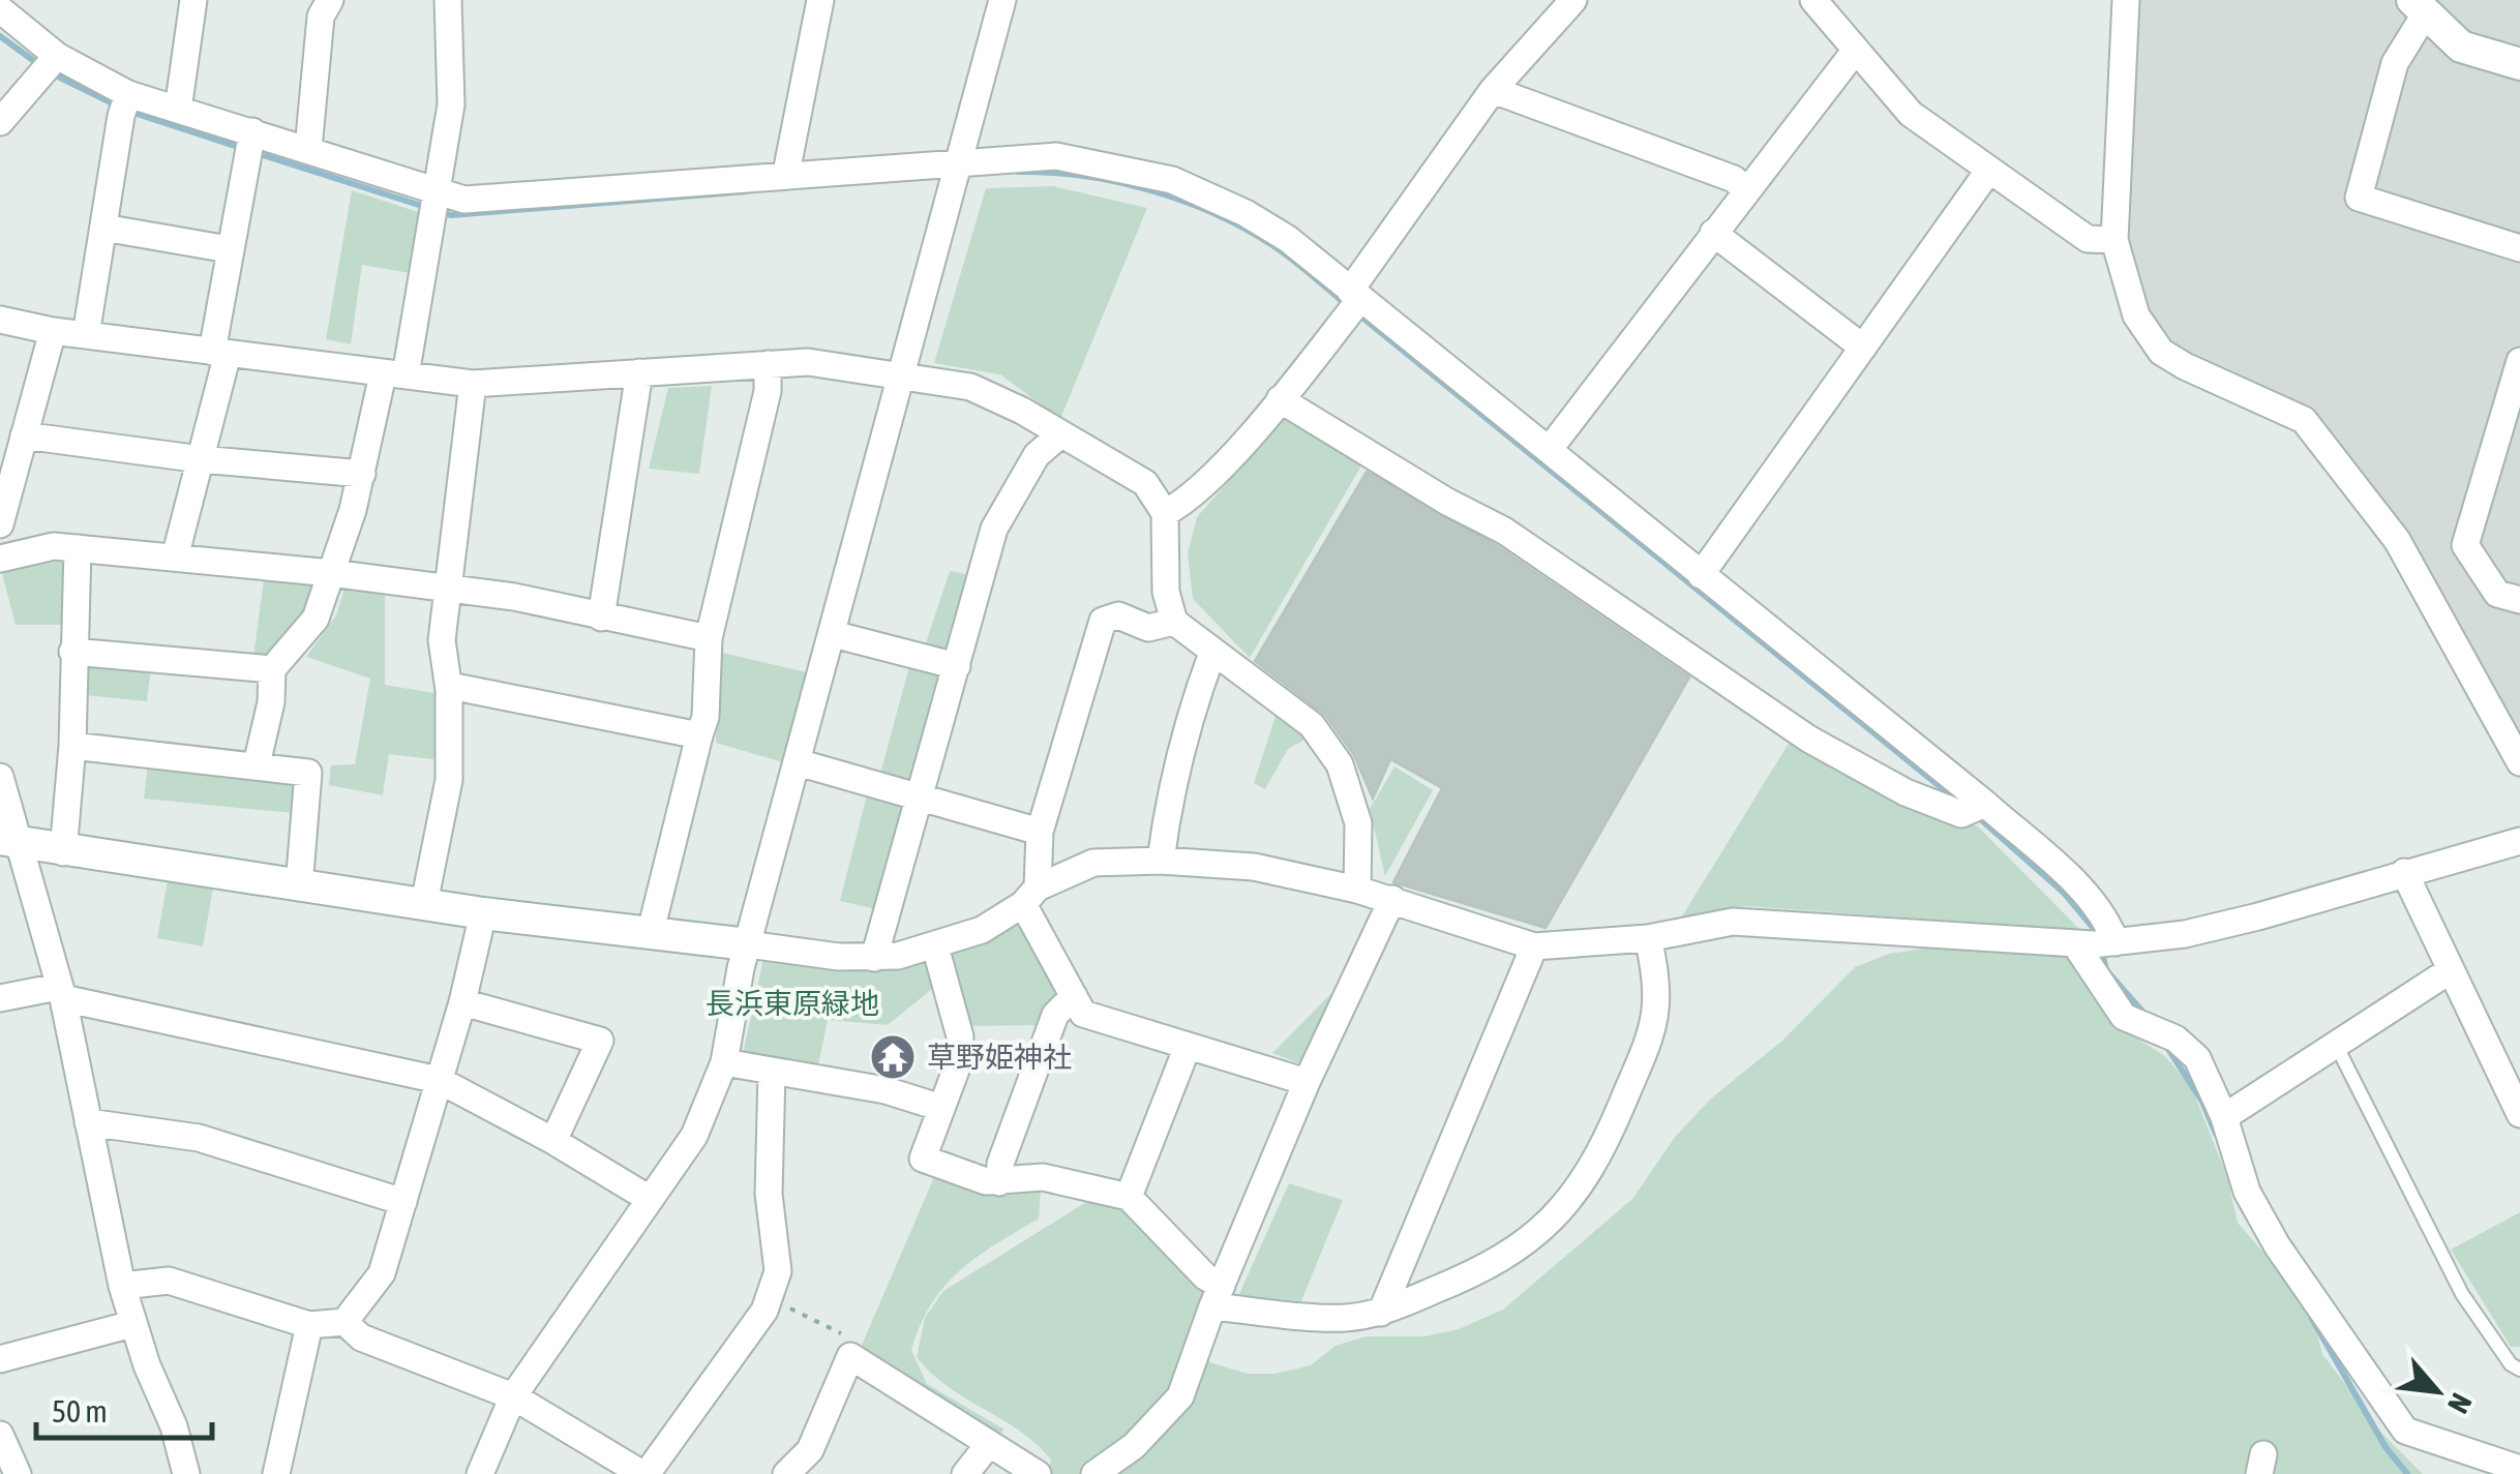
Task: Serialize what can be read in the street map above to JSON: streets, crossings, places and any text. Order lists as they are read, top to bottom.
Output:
{
  "parks": ["長浜東原緑地"],
  "places": {
    "temple": ["草野姫神社"]
  },
  "scale_bar": "50 m",
  "north": "bottom right"
}
